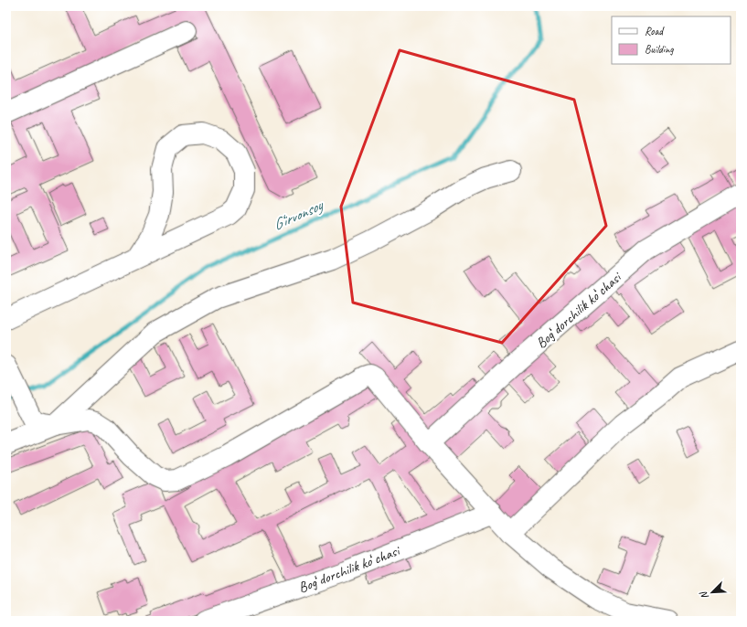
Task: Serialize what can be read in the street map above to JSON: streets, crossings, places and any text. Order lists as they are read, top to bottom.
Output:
{
  "streets": {
    "street": ["Bogʻdorchilik koʻchasi"]
  },
  "water": ["G‘irvonsoy"],
  "legend": ["Road", "Building"],
  "north": "bottom left"
}
